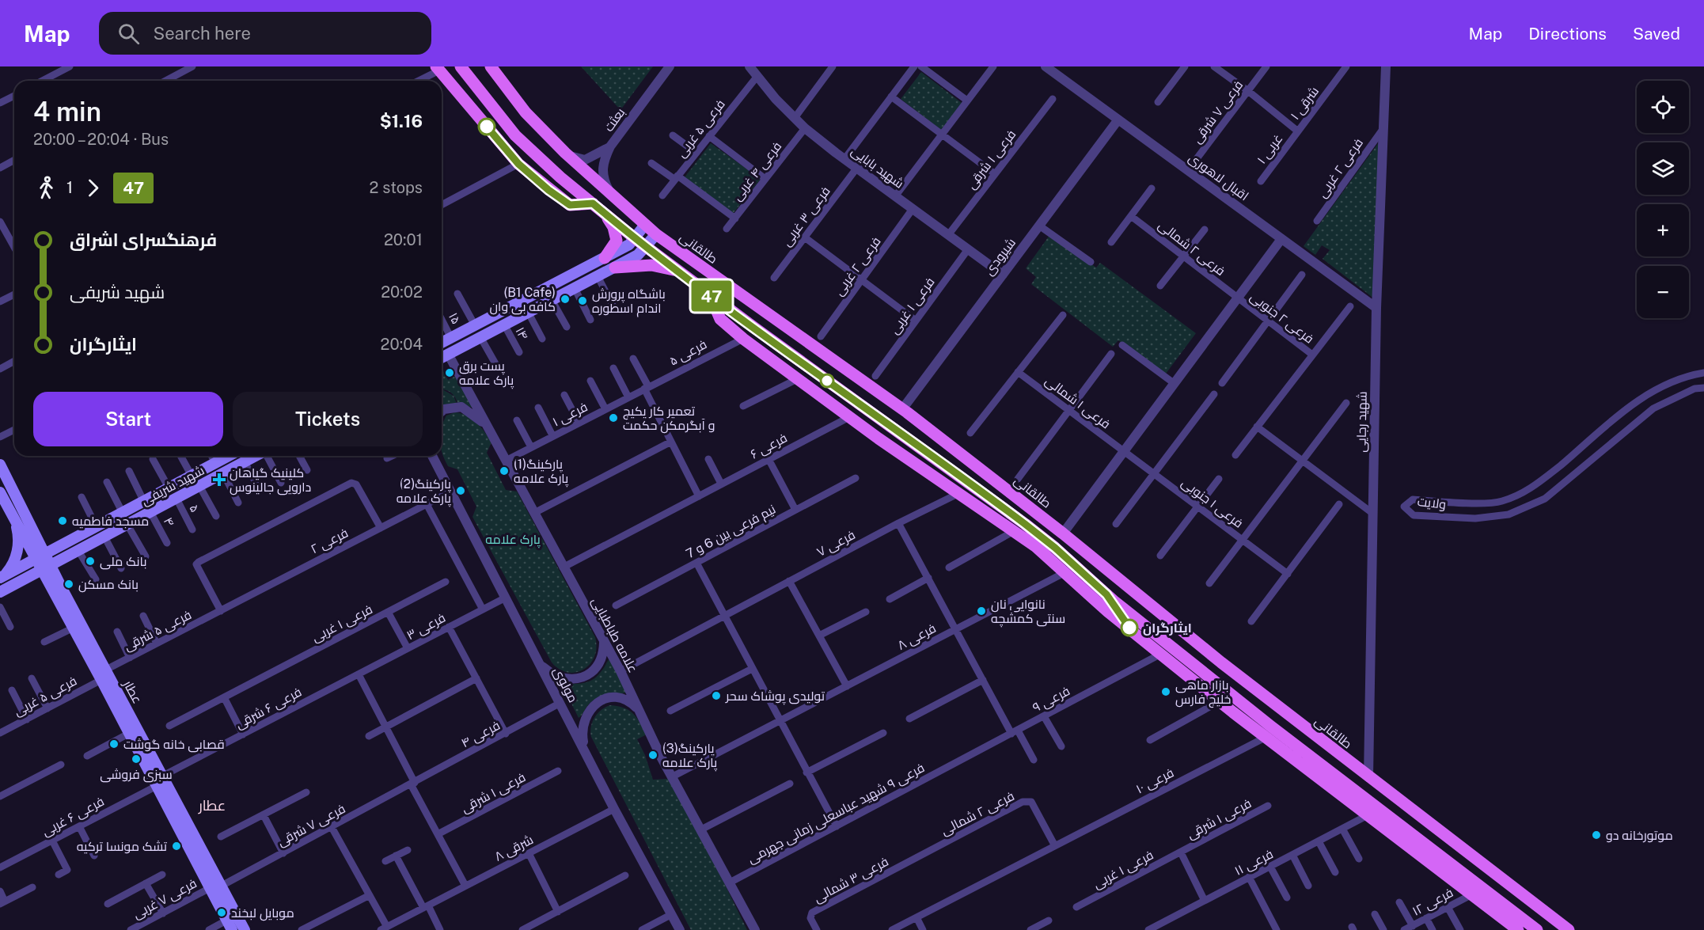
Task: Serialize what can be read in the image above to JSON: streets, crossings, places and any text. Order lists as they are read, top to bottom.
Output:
{
  "streets": {
    "main road": ["طالقانی", "شهید شریفی", "عطار"],
    "street": [
      "۱ شرقی",
      "فرعی ۷ شرقی",
      "بعثت",
      "فرعی ۵ غربی",
      "۱ غربی",
      "فرعی ۱ شرقی",
      "شهید بابایی",
      "فرعی ۲ غربی",
      "فرعی ۴ غربی",
      "اقبال لاهوری",
      "فرعی ۳ غربی",
      "فرعی ۲ شمالی",
      "شیرودی",
      "فرعی ۱ غربی",
      "فرعی ۲ جنوبی",
      "۱۵",
      "۱۴",
      "فرعی ۵",
      "فرعی ۱ شمالی",
      "فرعی ۱",
      "شهید رجایی",
      "فرعی ۶",
      "فرعی ۱ جنوبی",
      "ولایت",
      "۵",
      "۴",
      "نیم فرعی بین 6 و 7",
      "فرعی ۲",
      "فرعی ۷",
      "فرعی ۳",
      "فرعی ۵ شرقی",
      "علامه طباطبایی",
      "فرعی ۸",
      "مولوی",
      "فرعی ۹",
      "فرعی ۶ شرقی",
      "فرعی ۴",
      "فرعی ۱۰",
      "فرعی ۹ شهید عباسعلی زمانی جهرمی",
      "فرعی ۶ غربی",
      "۸ شرقی",
      "فرعی ۱۱",
      "فرعی ۳ شمالی",
      "فرعی ۷ غربی",
      "فرعی ۱۲"
    ]
  },
  "crossings": [
    ["۱ شرقی", "۱ غربی"],
    ["فرعی ۷ شرقی", "اقبال لاهوری"],
    ["فرعی ۷ شرقی", "عطار"],
    ["فرعی ۷ شرقی", "فرعی ۴"],
    ["بعثت", "طالقانی"],
    ["فرعی ۵ غربی", "شهید بابایی"],
    ["فرعی ۵ غربی", "فرعی ۵ شرقی"],
    ["فرعی ۵ غربی", "عطار"],
    ["فرعی ۱ شرقی", "شهید بابایی"],
    ["فرعی ۱ شرقی", "فرعی ۱ غربی"],
    ["شهید بابایی", "فرعی ۲ غربی"],
    ["شهید بابایی", "فرعی ۴ غربی"],
    ["شهید بابایی", "فرعی ۳ غربی"],
    ["شهید بابایی", "شیرودی"],
    ["شهید بابایی", "فرعی ۱ غربی"],
    ["فرعی ۲ غربی", "شهید رجایی"],
    ["اقبال لاهوری", "شیرودی"],
    ["اقبال لاهوری", "شهید رجایی"],
    ["طالقانی", "شیرودی"],
    ["طالقانی", "شهید رجایی"],
    ["فرعی ۲ شمالی", "فرعی ۲ جنوبی"],
    ["فرعی ۲ شمالی", "فرعی ۱۰"],
    ["فرعی ۲ شمالی", "فرعی ۳ شمالی"],
    ["فرعی ۵", "فرعی ۱"],
    ["فرعی ۱ شمالی", "فرعی ۱ جنوبی"],
    ["فرعی ۱", "علامه طباطبایی"],
    ["فرعی ۶", "علامه طباطبایی"],
    ["شهید شریفی", "۵"],
    ["شهید شریفی", "۴"],
    ["شهید شریفی", "عطار"],
    ["فرعی ۲", "فرعی ۵ شرقی"],
    ["فرعی ۲", "مولوی"],
    ["فرعی ۷", "علامه طباطبایی"],
    ["فرعی ۳", "مولوی"],
    ["فرعی ۳", "فرعی ۶ شرقی"],
    ["فرعی ۵ شرقی", "عطار"],
    ["علامه طباطبایی", "فرعی ۸"],
    ["علامه طباطبایی", "فرعی ۹ شهید عباسعلی زمانی جهرمی"],
    ["مولوی", "فرعی ۴"],
    ["مولوی", "۸ شرقی"],
    ["عطار", "فرعی ۶ شرقی"],
    ["عطار", "فرعی ۶ غربی"],
    ["عطار", "فرعی ۷ غربی"],
    ["فرعی ۹", "فرعی ۹ شهید عباسعلی زمانی جهرمی"]
  ],
  "districts": ["عطار"],
  "parks": ["پارک علامه"],
  "places": {
    "other": [
      "(B1 Cafe) کافه بی وان",
      "باشگاه پرورش اندام اسطوره",
      "پست برق پارک علامه",
      "تعمیر کار پکیج و آبگرمکن حکمت",
      "پارکینگ(1) پارک علامه",
      "پارکینگ(2) پارک علامه",
      "مسجد فاطمیه",
      "بانک ملی",
      "بانک مسکن",
      "نانوایی نان سنتی کمشچه",
      "ایثارگران",
      "بازار ماهی خلیج فارس",
      "تولیدی پوشاک سحر",
      "قصابی خانه گوشت",
      "پارکینگ(3) پارک علامه",
      "سبزی فروشی",
      "موتورخانه دو",
      "تشک مونسا ترکیه",
      "موبایل لبخند"
    ],
    "health": ["کلینیک گیاهان دارویی جالینوس"]
  },
  "lines": ["bus line 47"],
  "page": {
    "header": "Map",
    "search": "Search here",
    "nav": ["Map", "Directions", "Saved"],
    "on_map": "47",
    "map_buttons": ["+", "−"],
    "heading": ["4 min", "20:00 – 20:04 · Bus", "$1.16"],
    "legs": ["1", "47", "2 stops"],
    "list": [
      {
        "name": "فرهنگسرای اشراق",
        "value": "20:01"
      },
      {
        "name": "شهید شریفی",
        "value": "20:02"
      },
      {
        "name": "ایثارگران",
        "value": "20:04"
      }
    ],
    "buttons": ["Start", "Tickets"]
  }
}
